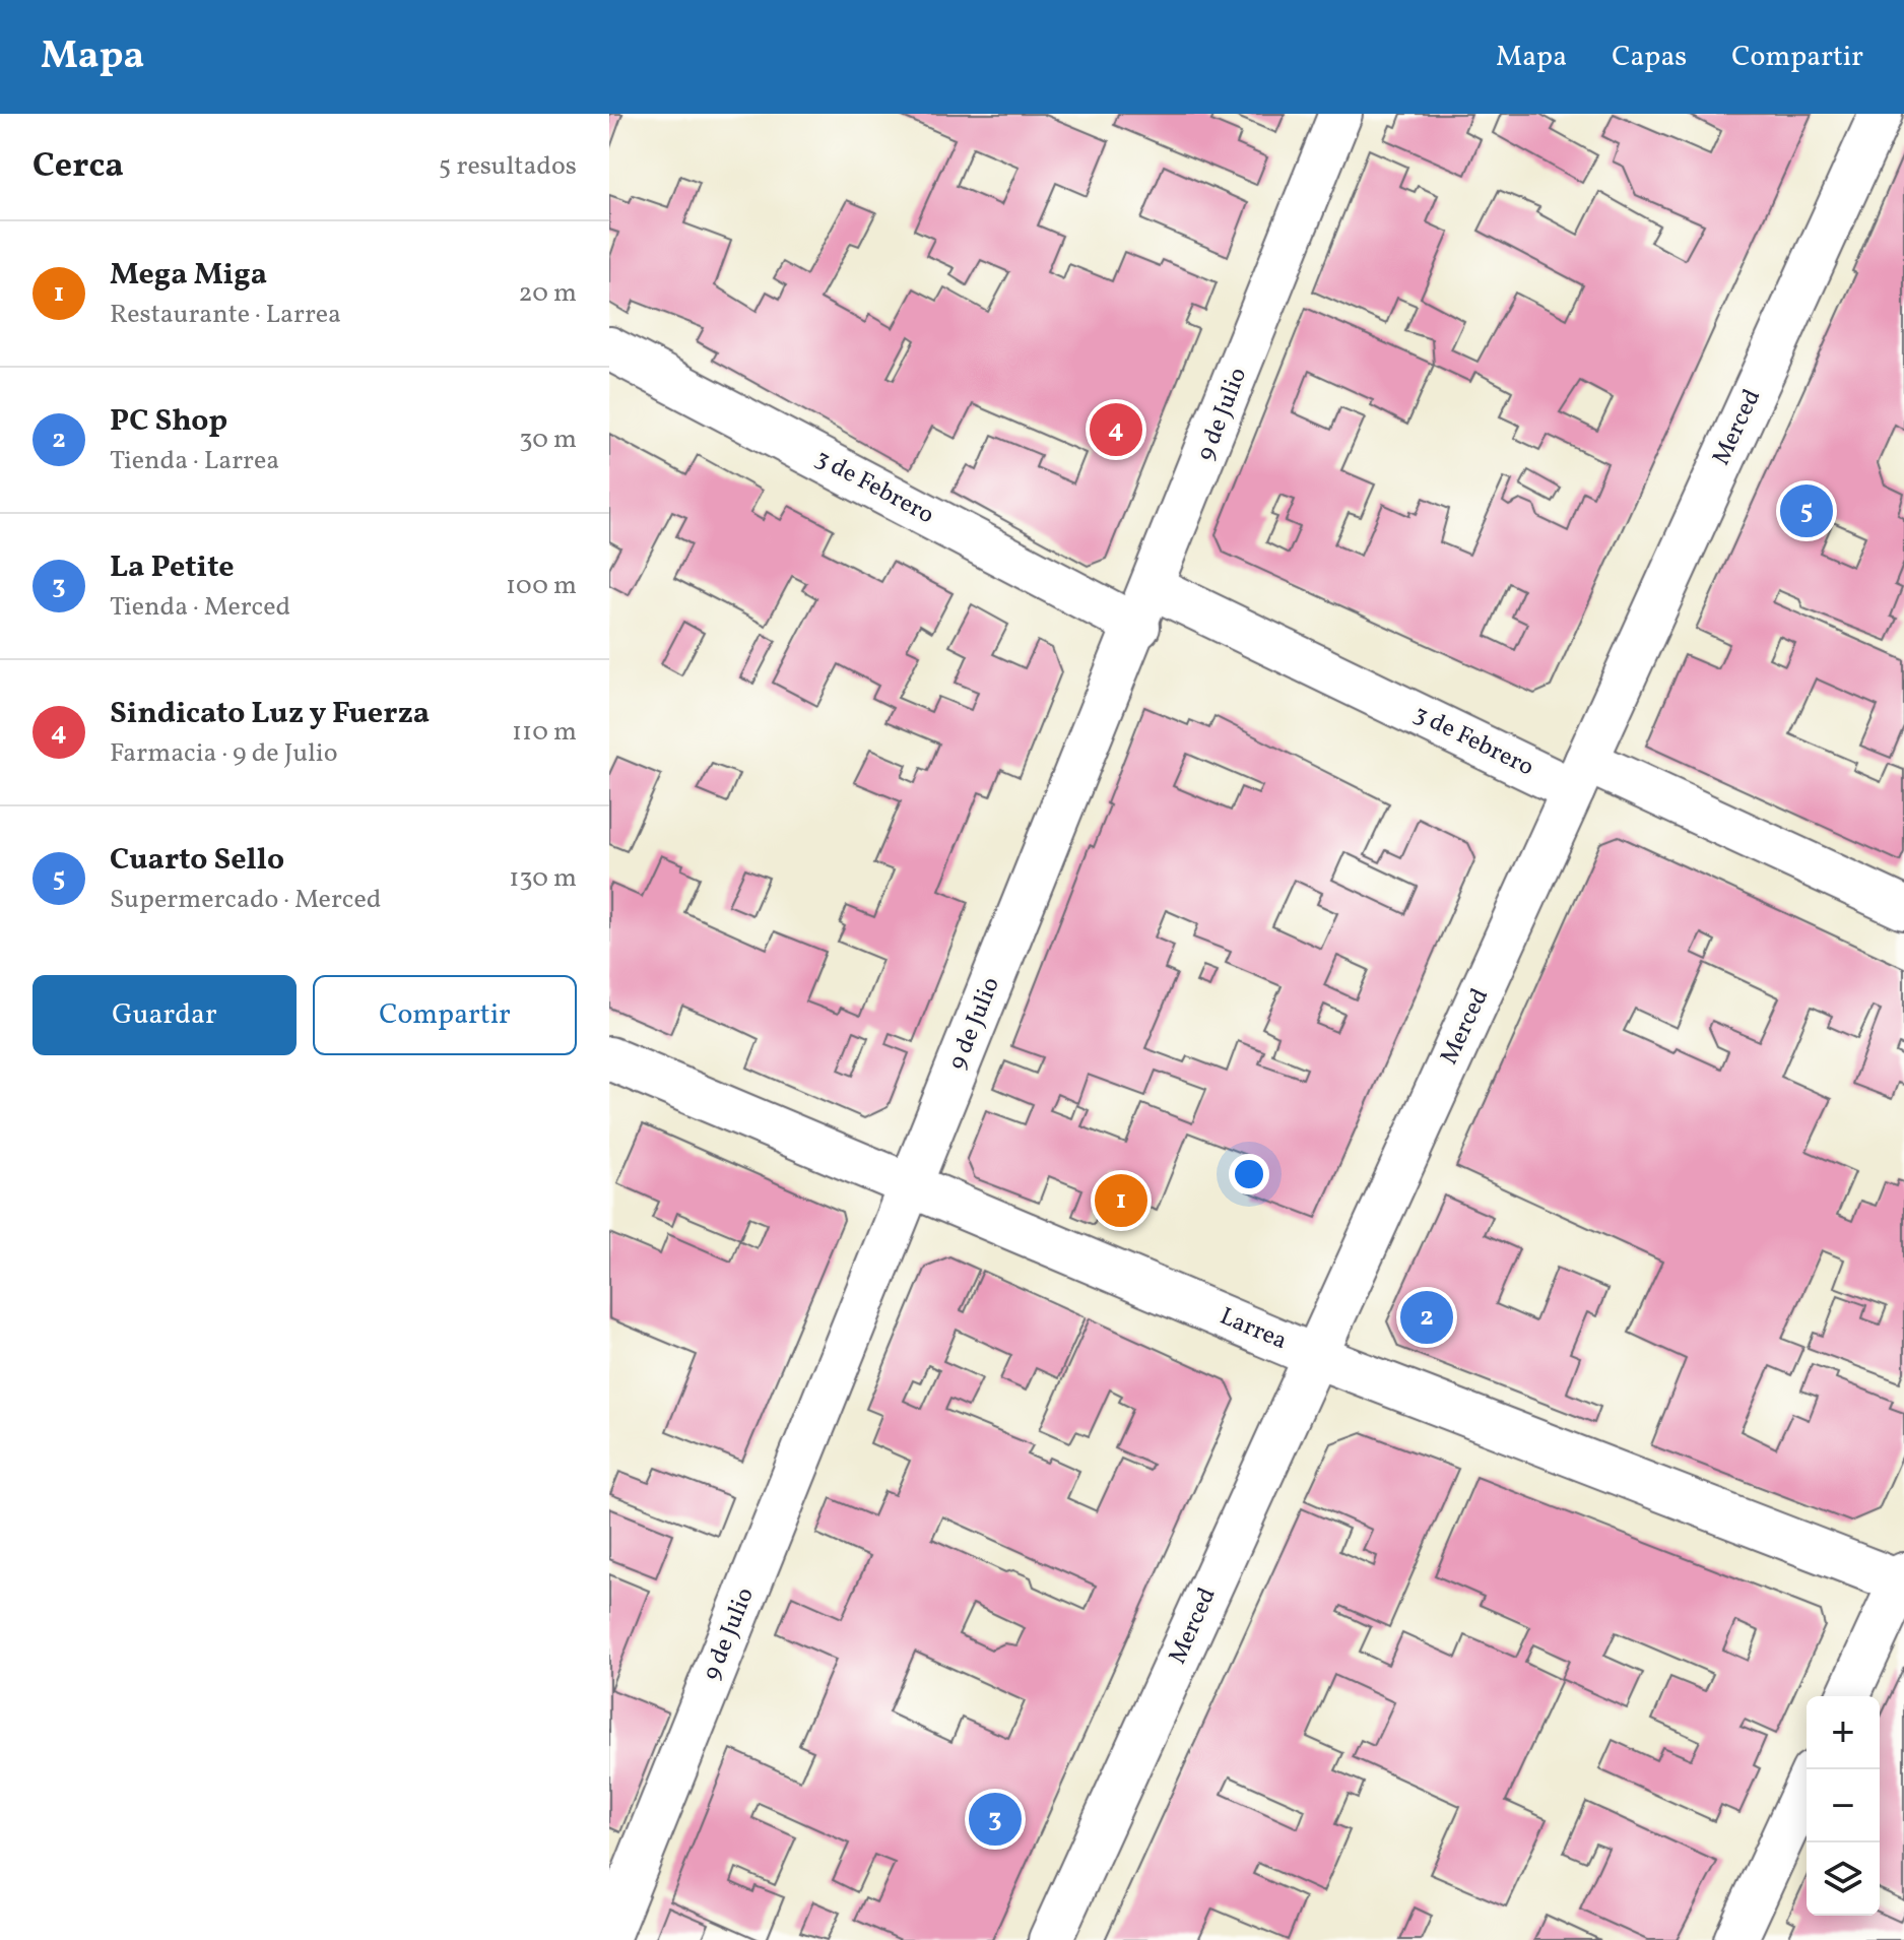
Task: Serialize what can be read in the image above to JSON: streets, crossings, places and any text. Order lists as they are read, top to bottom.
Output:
{
  "streets": {
    "street": [
      "9 de Julio",
      "Merced",
      "3 de Febrero",
      "Larrea"
    ]
  },
  "crossings": [
    ["9 de Julio", "3 de Febrero"],
    ["9 de Julio", "Larrea"],
    ["Merced", "3 de Febrero"],
    ["Merced", "Larrea"]
  ],
  "page": {
    "header": "Mapa",
    "nav": ["Mapa", "Capas", "Compartir"],
    "heading": ["Cerca", "5 resultados"],
    "list": [
      {
        "mark": "1",
        "name": "Mega Miga",
        "note": "Restaurante · Larrea",
        "value": "20 m"
      },
      {
        "mark": "2",
        "name": "PC Shop",
        "note": "Tienda · Larrea",
        "value": "30 m"
      },
      {
        "mark": "3",
        "name": "La Petite",
        "note": "Tienda · Merced",
        "value": "100 m"
      },
      {
        "mark": "4",
        "name": "Sindicato Luz y Fuerza",
        "note": "Farmacia · 9 de Julio",
        "value": "110 m"
      },
      {
        "mark": "5",
        "name": "Cuarto Sello",
        "note": "Supermercado · Merced",
        "value": "130 m"
      }
    ],
    "pins": [
      "4",
      "5",
      "1",
      "2",
      "3"
    ],
    "buttons": ["Guardar", "Compartir"],
    "map_buttons": ["+", "−"]
  }
}
